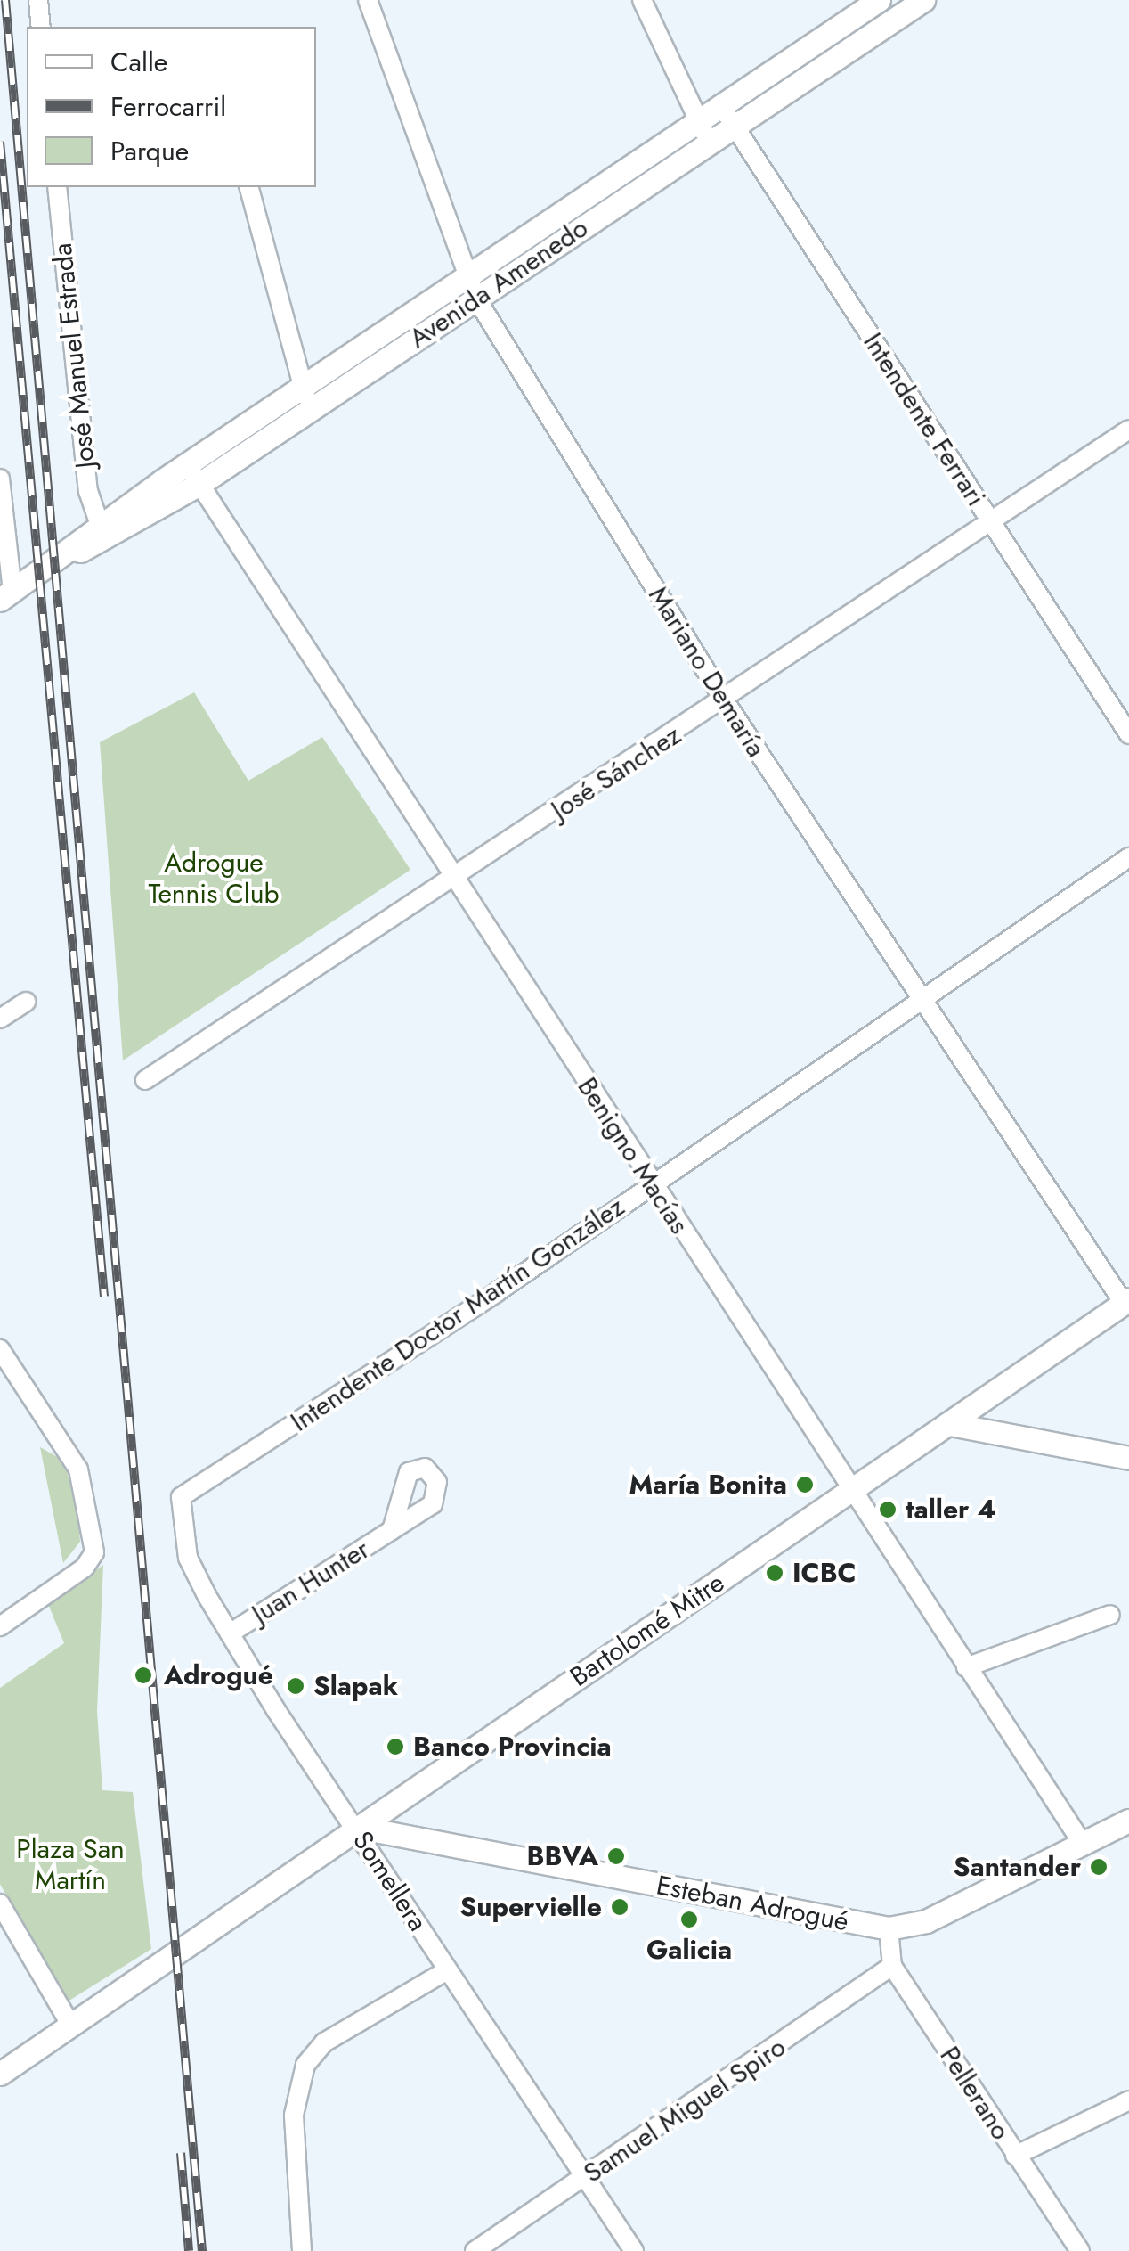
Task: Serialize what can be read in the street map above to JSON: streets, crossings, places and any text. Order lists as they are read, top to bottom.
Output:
{
  "streets": {
    "street": [
      "Avenida Amenedo",
      "José Manuel Estrada",
      "Intendente Ferrari",
      "Mariano Demaría",
      "José Sánchez",
      "Benigno Macías",
      "Intendente Doctor Martín González",
      "Juan Hunter",
      "Bartolomé Mitre",
      "Somellera",
      "Esteban Adrogué",
      "Pellerano",
      "Samuel Miguel Spiro"
    ]
  },
  "crossings": [
    ["Avenida Amenedo", "José Manuel Estrada"],
    ["Avenida Amenedo", "Intendente Ferrari"],
    ["Avenida Amenedo", "Mariano Demaría"],
    ["Avenida Amenedo", "Benigno Macías"],
    ["Intendente Ferrari", "José Sánchez"],
    ["Mariano Demaría", "José Sánchez"],
    ["Mariano Demaría", "Intendente Doctor Martín González"],
    ["Mariano Demaría", "Bartolomé Mitre"],
    ["José Sánchez", "Benigno Macías"],
    ["Benigno Macías", "Intendente Doctor Martín González"],
    ["Benigno Macías", "Bartolomé Mitre"],
    ["Benigno Macías", "Esteban Adrogué"],
    ["Intendente Doctor Martín González", "Somellera"],
    ["Juan Hunter", "Somellera"],
    ["Bartolomé Mitre", "Somellera"],
    ["Bartolomé Mitre", "Esteban Adrogué"],
    ["Somellera", "Esteban Adrogué"],
    ["Somellera", "Samuel Miguel Spiro"],
    ["Esteban Adrogué", "Pellerano"],
    ["Pellerano", "Samuel Miguel Spiro"]
  ],
  "parks": ["Adrogue Tennis Club", "Plaza San Martín"],
  "places": [
    "María Bonita",
    "taller 4",
    "ICBC",
    "Adrogué",
    "Slapak",
    "Banco Provincia",
    "BBVA",
    "Santander",
    "Supervielle",
    "Galicia"
  ],
  "legend": ["Calle", "Ferrocarril", "Parque"]
}
